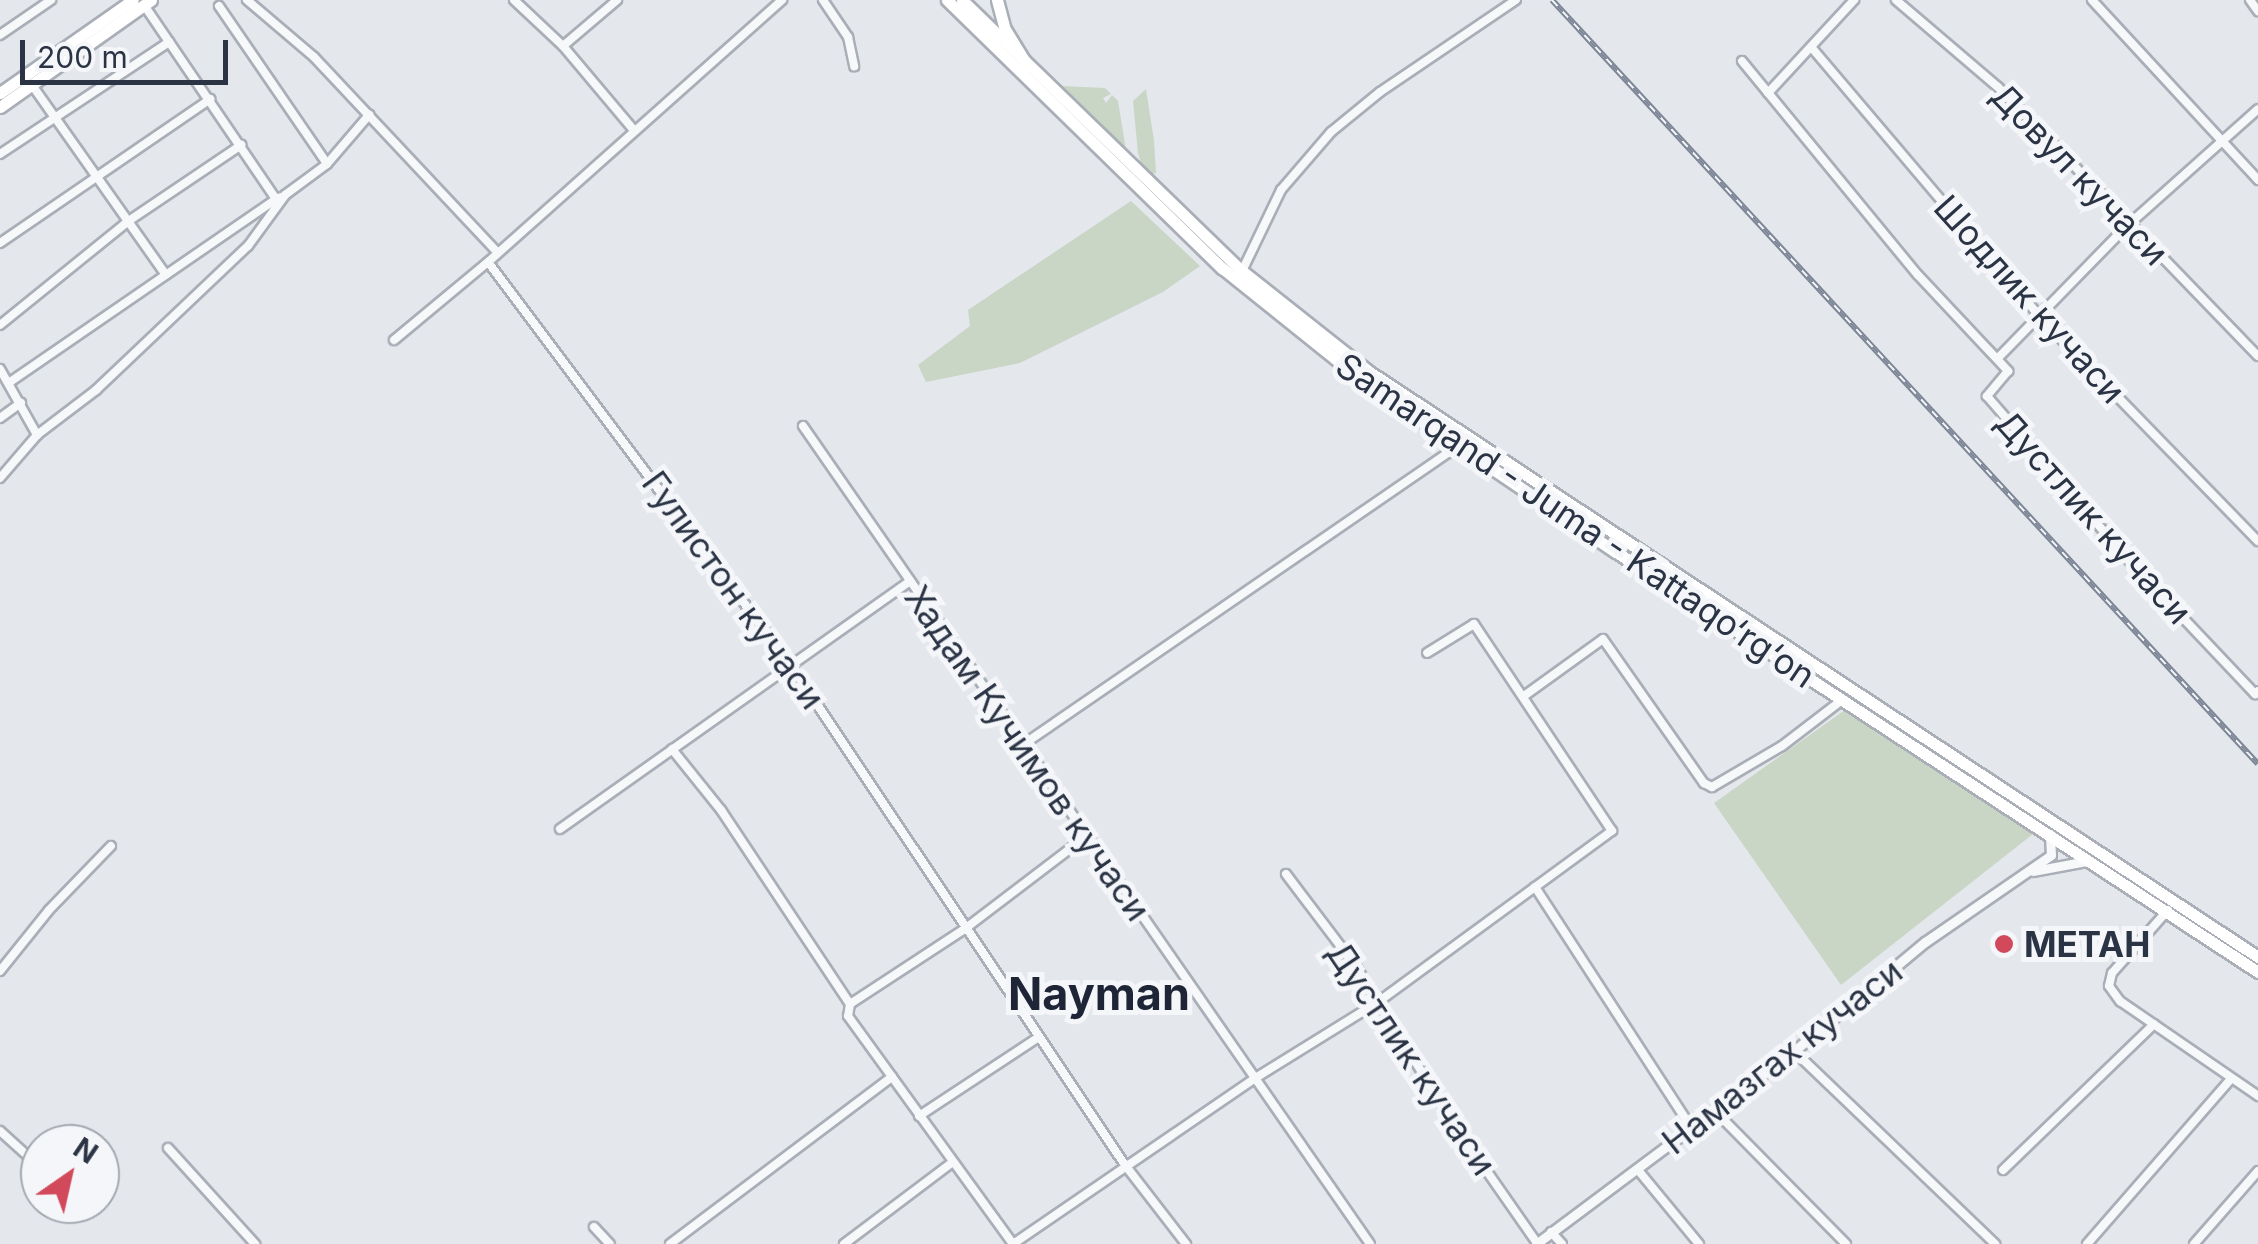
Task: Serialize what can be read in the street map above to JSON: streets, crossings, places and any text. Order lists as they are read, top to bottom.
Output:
{
  "streets": {
    "main road": ["Samarqand - Juma - Kattaqo‘rg‘on"],
    "street": [
      "Довул кучаси",
      "Шодлик кучаси",
      "Дустлик кучаси",
      "Гулистон кучаси",
      "Хадам Кучимов кучаси",
      "Намазгах кучаси"
    ]
  },
  "crossings": [
    ["Дустлик кучаси", "Намазгах кучаси"]
  ],
  "districts": ["Nayman"],
  "places": ["МЕТАН"],
  "scale_bar": "200 m",
  "north": "top right"
}
